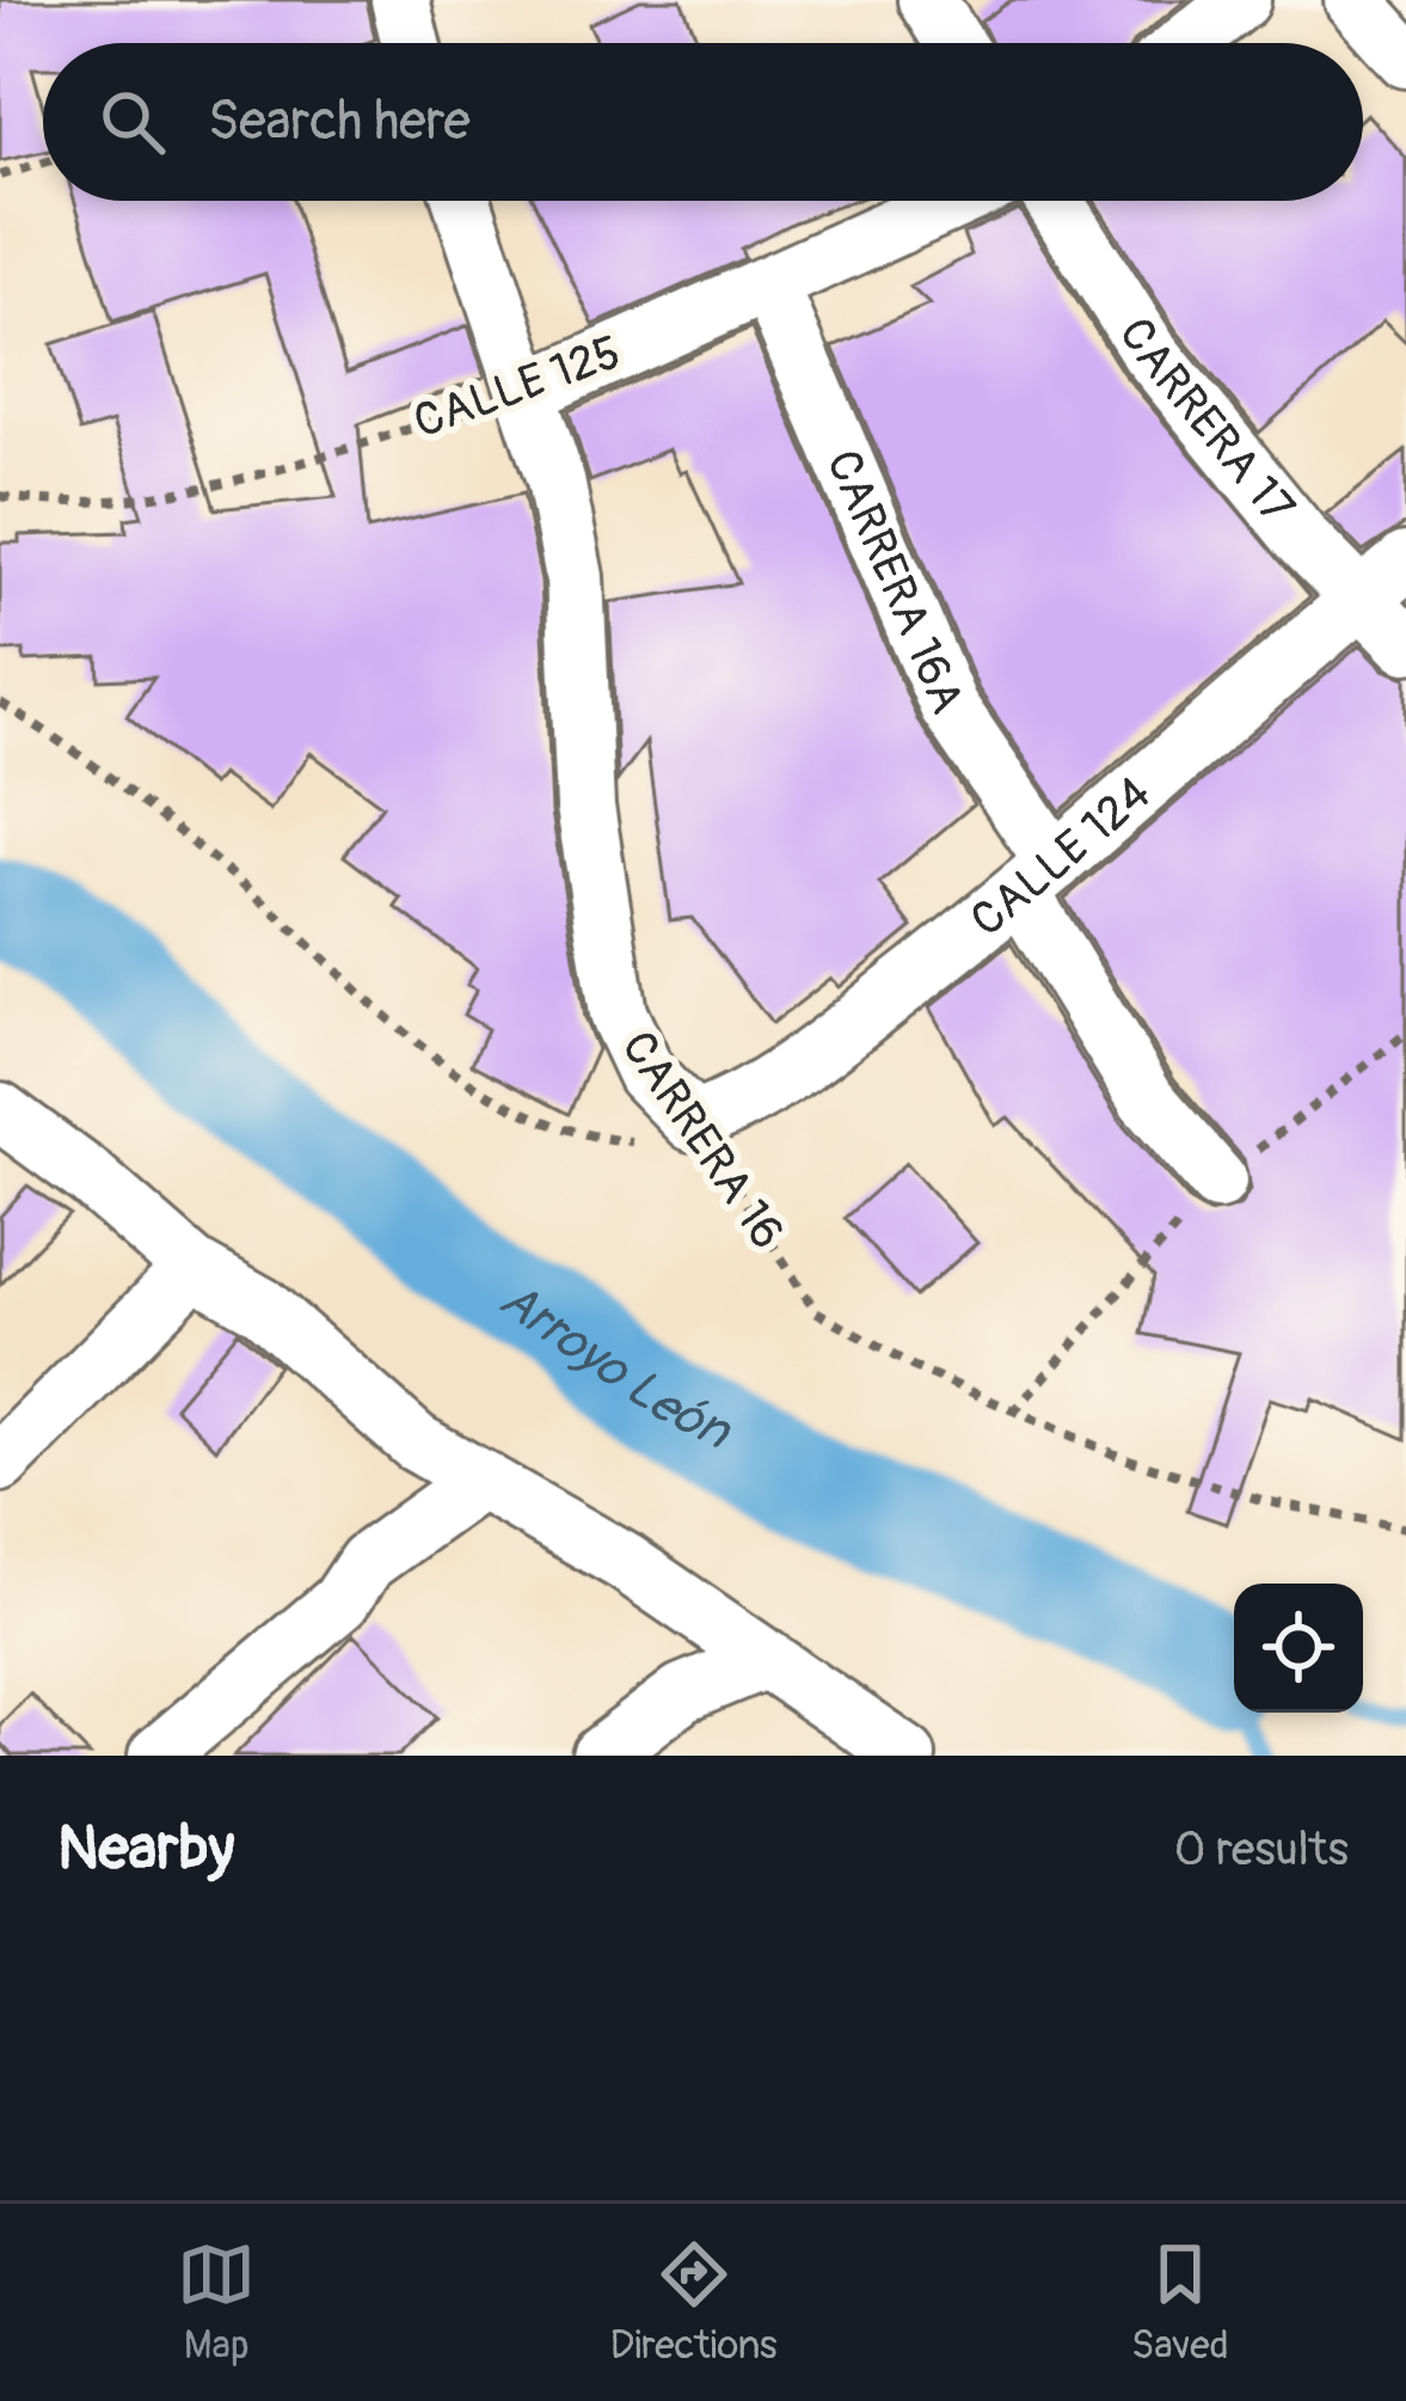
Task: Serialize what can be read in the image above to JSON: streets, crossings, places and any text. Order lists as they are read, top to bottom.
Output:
{
  "streets": {
    "street": [
      "CALLE 125",
      "CARRERA 17",
      "CARRERA 16A",
      "CALLE 124",
      "CARRERA 16"
    ]
  },
  "crossings": [
    ["CALLE 125", "CARRERA 16A"],
    ["CALLE 125", "CARRERA 16"],
    ["CARRERA 17", "CALLE 124"],
    ["CARRERA 16A", "CALLE 124"],
    ["CALLE 124", "CARRERA 16"]
  ],
  "water": ["Arroyo León"],
  "page": {
    "search": "Search here",
    "heading": ["Nearby", "0 results"],
    "nav": ["Map", "Directions", "Saved"]
  }
}
